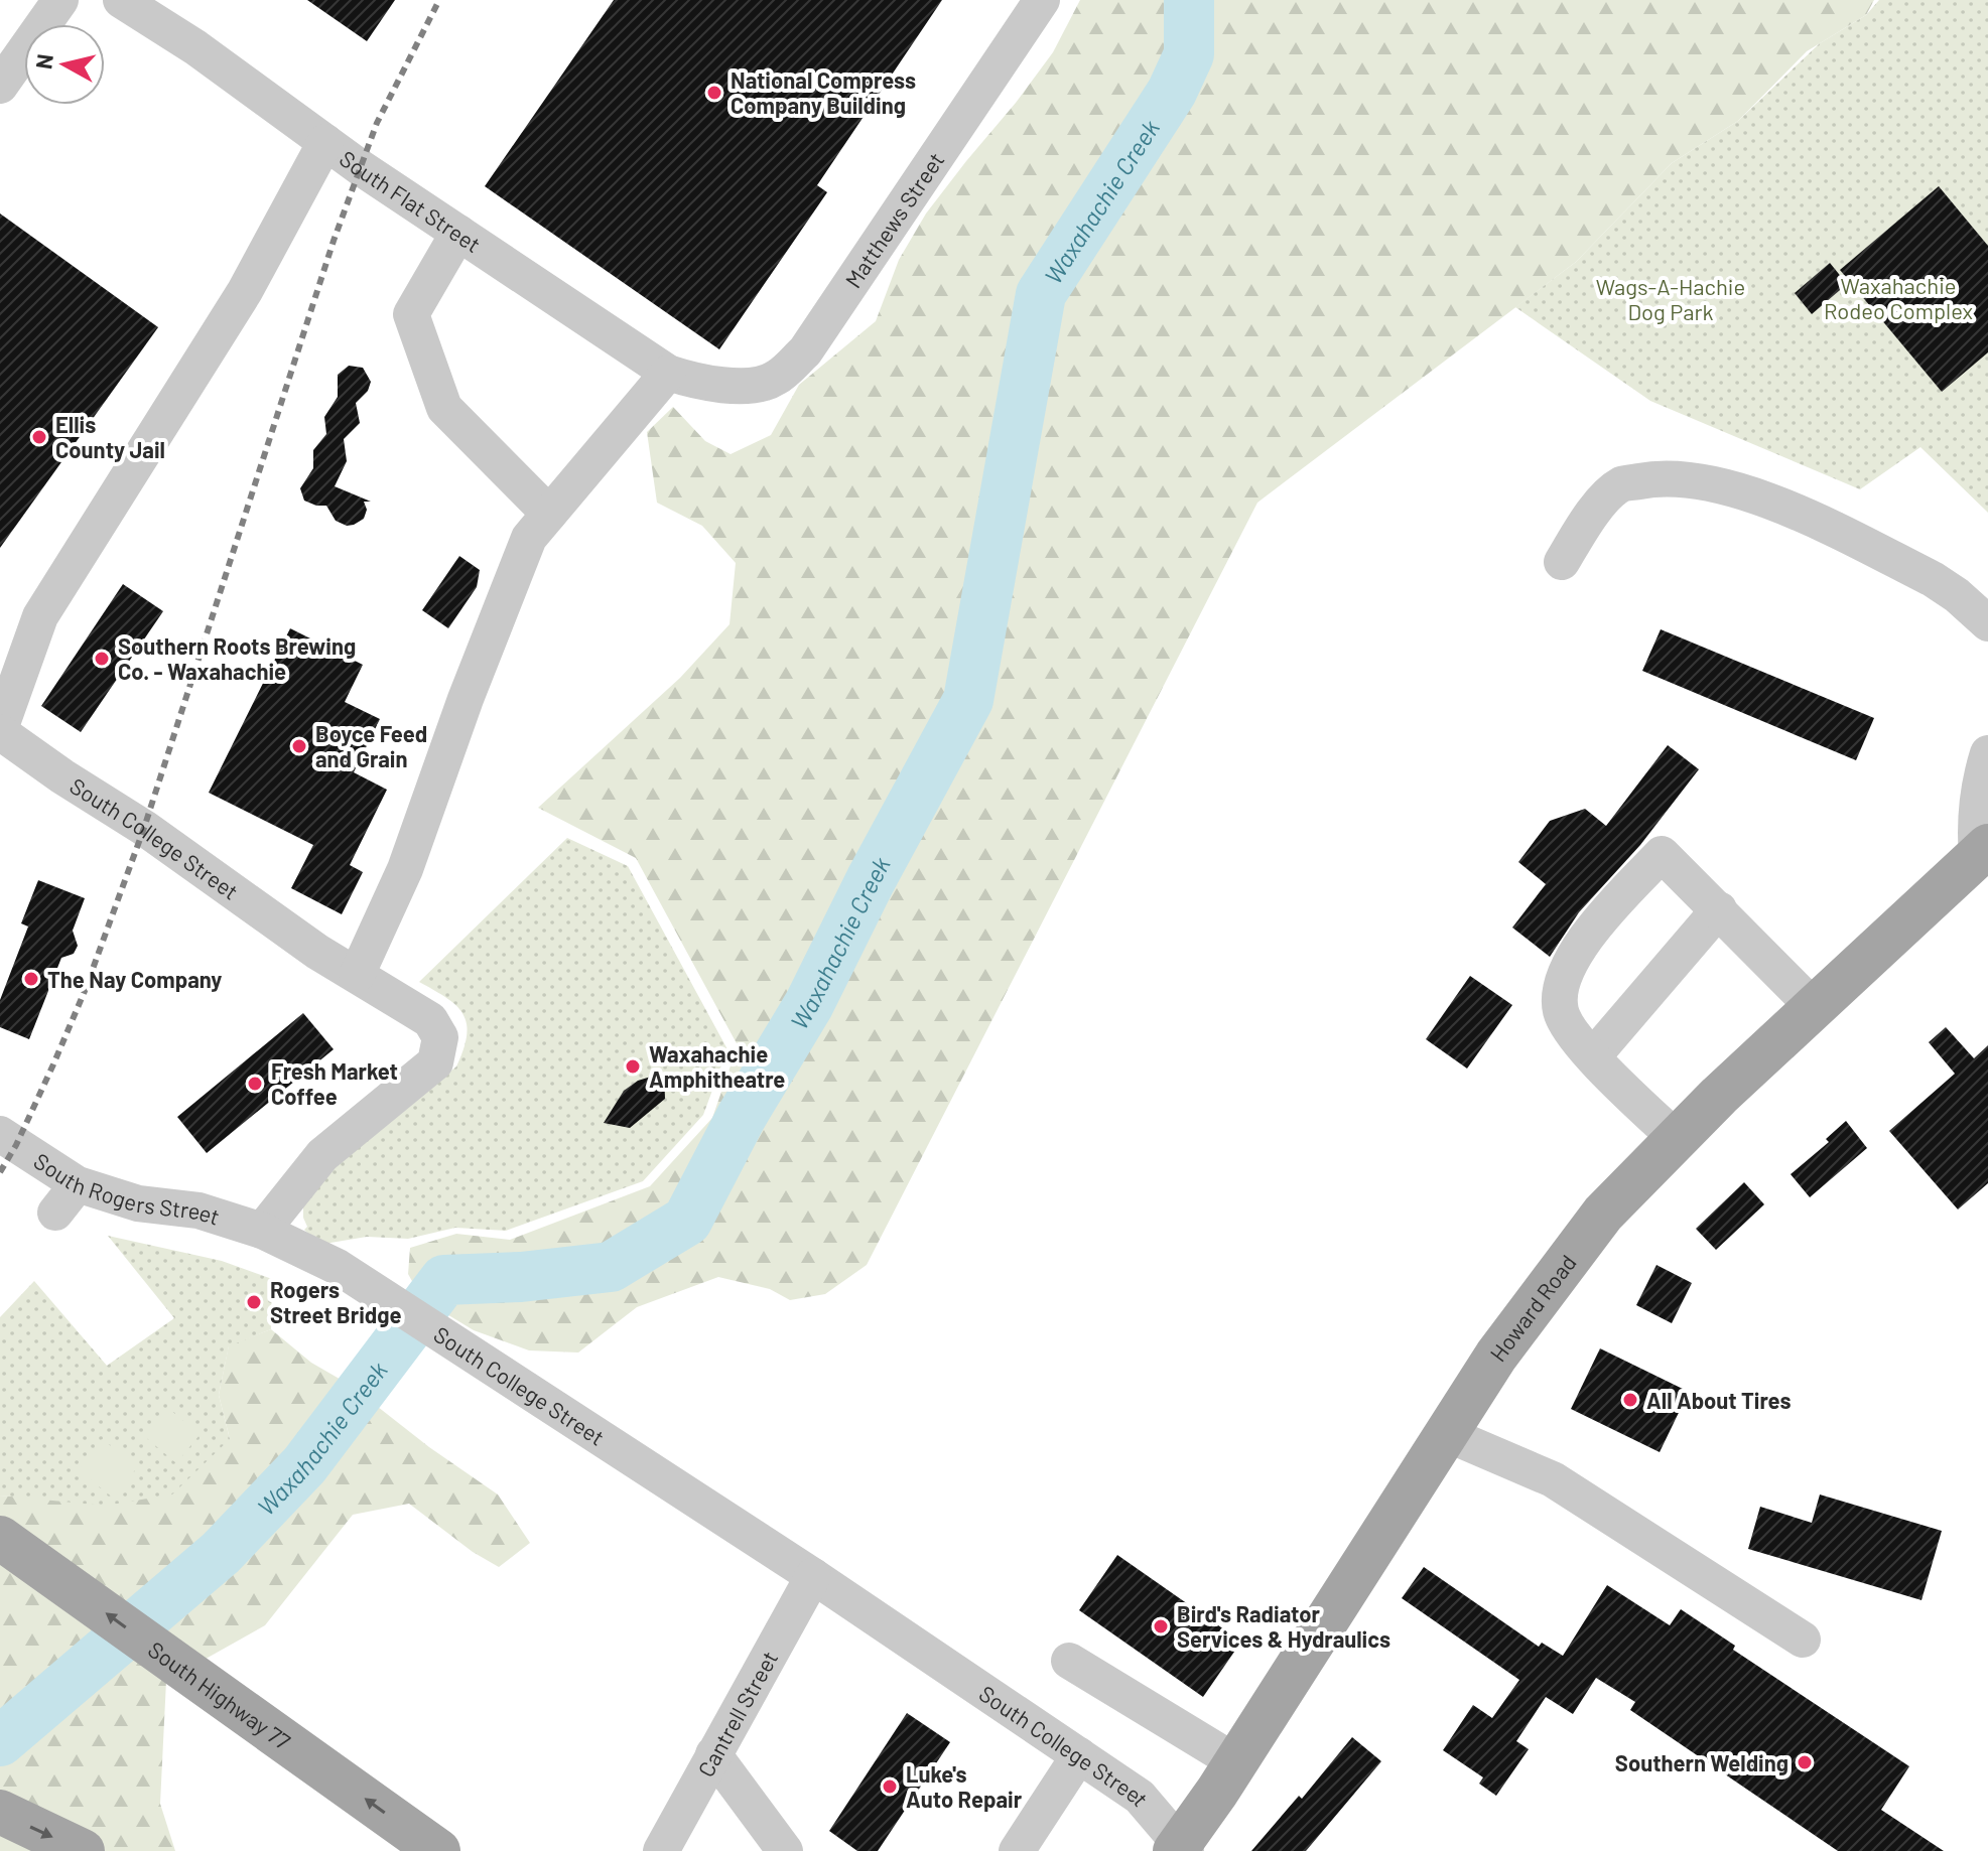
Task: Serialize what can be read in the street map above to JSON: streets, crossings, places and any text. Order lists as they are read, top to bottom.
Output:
{
  "streets": {
    "main road": ["Howard Road", "South Highway 77"],
    "street": [
      "South Flat Street",
      "Matthews Street",
      "South College Street",
      "South Rogers Street",
      "Cantrell Street"
    ]
  },
  "crossings": [
    ["South Flat Street", "Matthews Street"],
    ["South College Street", "South Rogers Street"],
    ["South College Street", "Howard Road"],
    ["South College Street", "Cantrell Street"]
  ],
  "one_way": ["South Highway 77"],
  "water": ["Waxahachie Creek"],
  "parks": ["Waxahachie Rodeo Complex", "Wags-A-Hachie Dog Park"],
  "places": [
    "National Compress Company Building",
    "Ellis County Jail",
    "Southern Roots Brewing Co. - Waxahachie",
    "Boyce Feed and Grain",
    "The Nay Company",
    "Waxahachie Amphitheatre",
    "Fresh Market Coffee",
    "Rogers Street Bridge",
    "All About Tires",
    "Bird's Radiator Services & Hydraulics",
    "Southern Welding",
    "Luke's Auto Repair"
  ],
  "north": "left"
}
